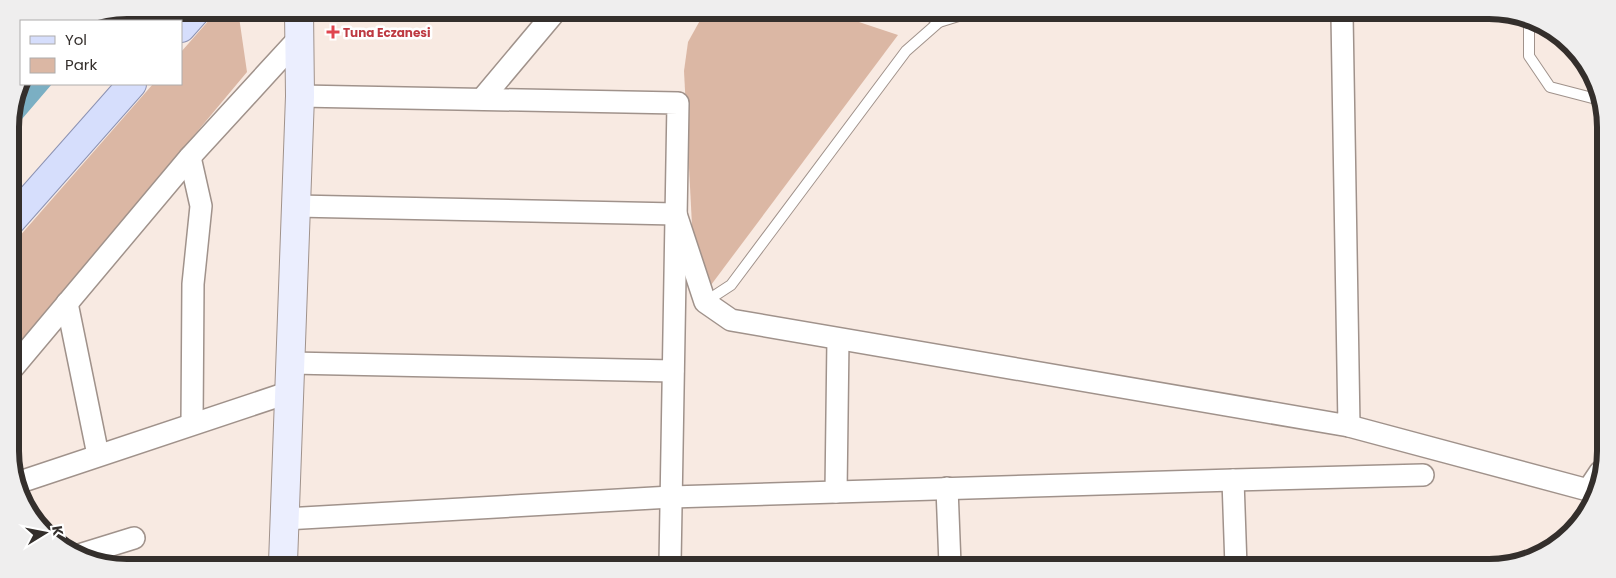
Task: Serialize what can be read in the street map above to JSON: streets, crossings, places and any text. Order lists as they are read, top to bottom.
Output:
{
  "places": {
    "health": ["Tuna Eczanesi"]
  },
  "legend": ["Yol", "Park"],
  "north": "right"
}
